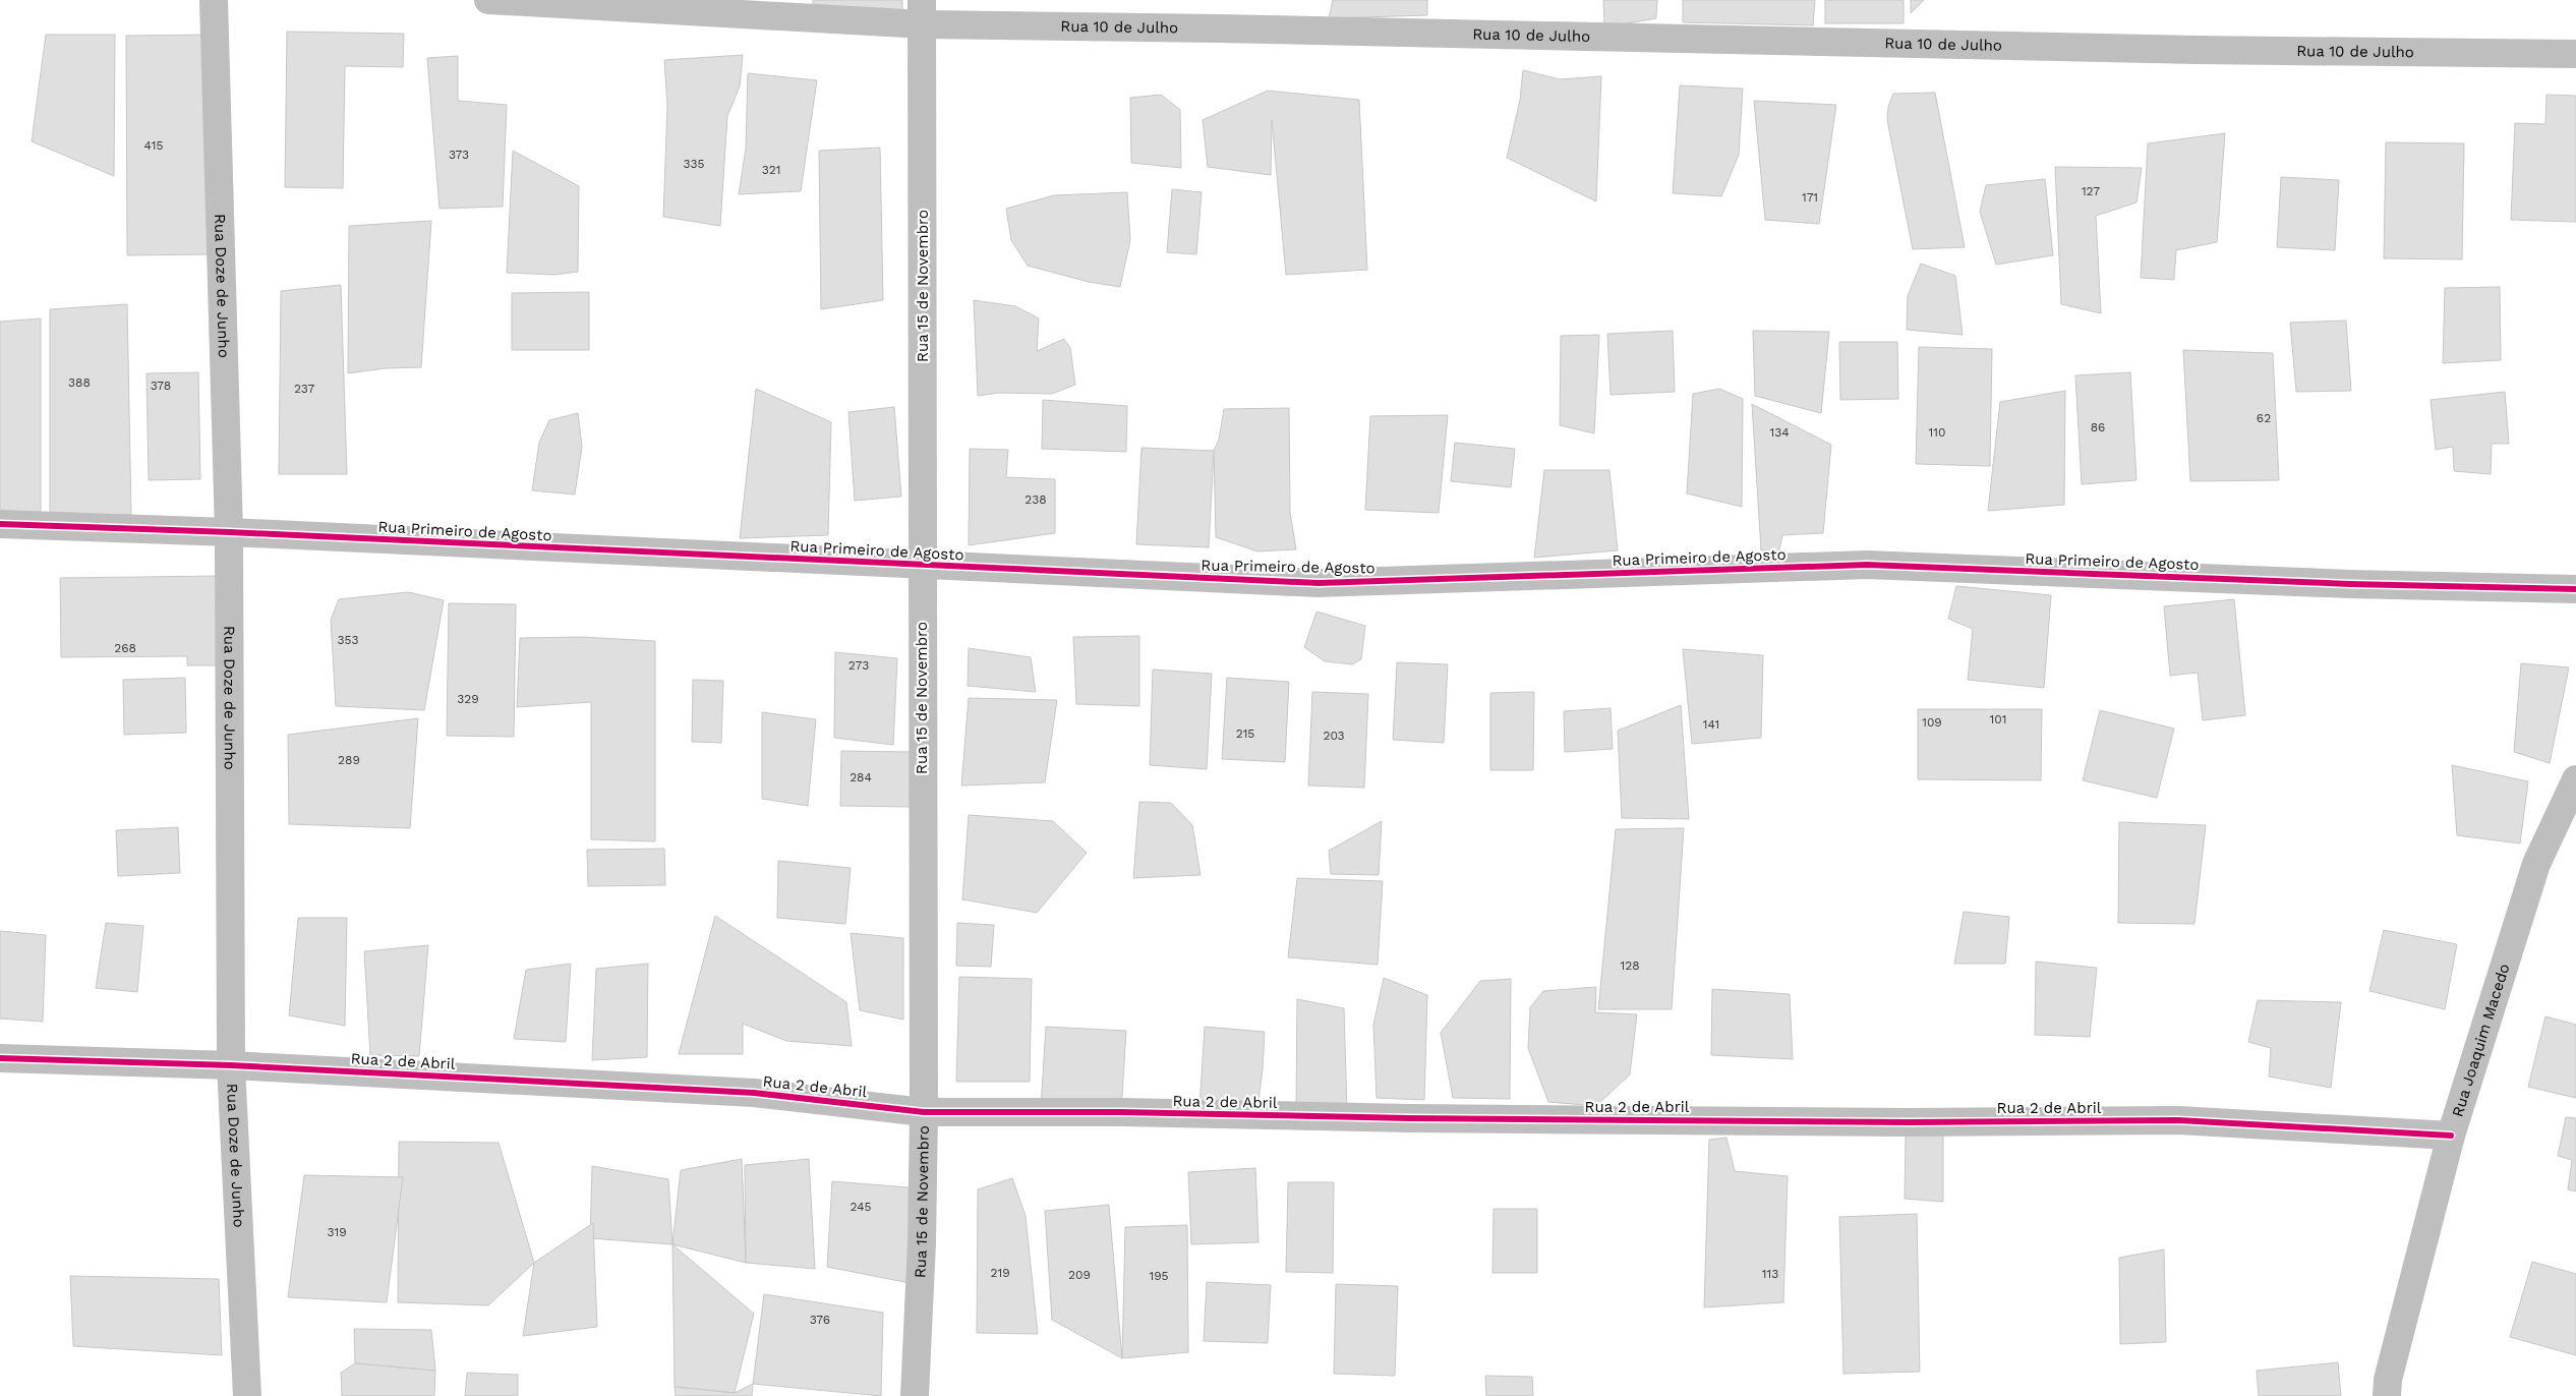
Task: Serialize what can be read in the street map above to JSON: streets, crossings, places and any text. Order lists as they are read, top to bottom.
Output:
{
  "streets": {
    "street": [
      "Rua 10 de Julho",
      "Rua Doze de Junho",
      "Rua 15 de Novembro",
      "Rua Primeiro de Agosto",
      "Rua Joaquim Macedo",
      "Rua 2 de Abril"
    ]
  },
  "crossings": [
    ["Rua 10 de Julho", "Rua 15 de Novembro"],
    ["Rua Doze de Junho", "Rua Primeiro de Agosto"],
    ["Rua Doze de Junho", "Rua 2 de Abril"],
    ["Rua 15 de Novembro", "Rua Primeiro de Agosto"],
    ["Rua 15 de Novembro", "Rua 2 de Abril"],
    ["Rua Joaquim Macedo", "Rua 2 de Abril"]
  ],
  "house_numbers": [
    "415",
    "373",
    "335",
    "321",
    "127",
    "171",
    "388",
    "378",
    "237",
    "62",
    "86",
    "134",
    "110",
    "238",
    "353",
    "268",
    "273",
    "329",
    "101",
    "109",
    "141",
    "215",
    "203",
    "289",
    "284",
    "128",
    "245",
    "319",
    "219",
    "113",
    "209",
    "195",
    "376"
  ]
}
